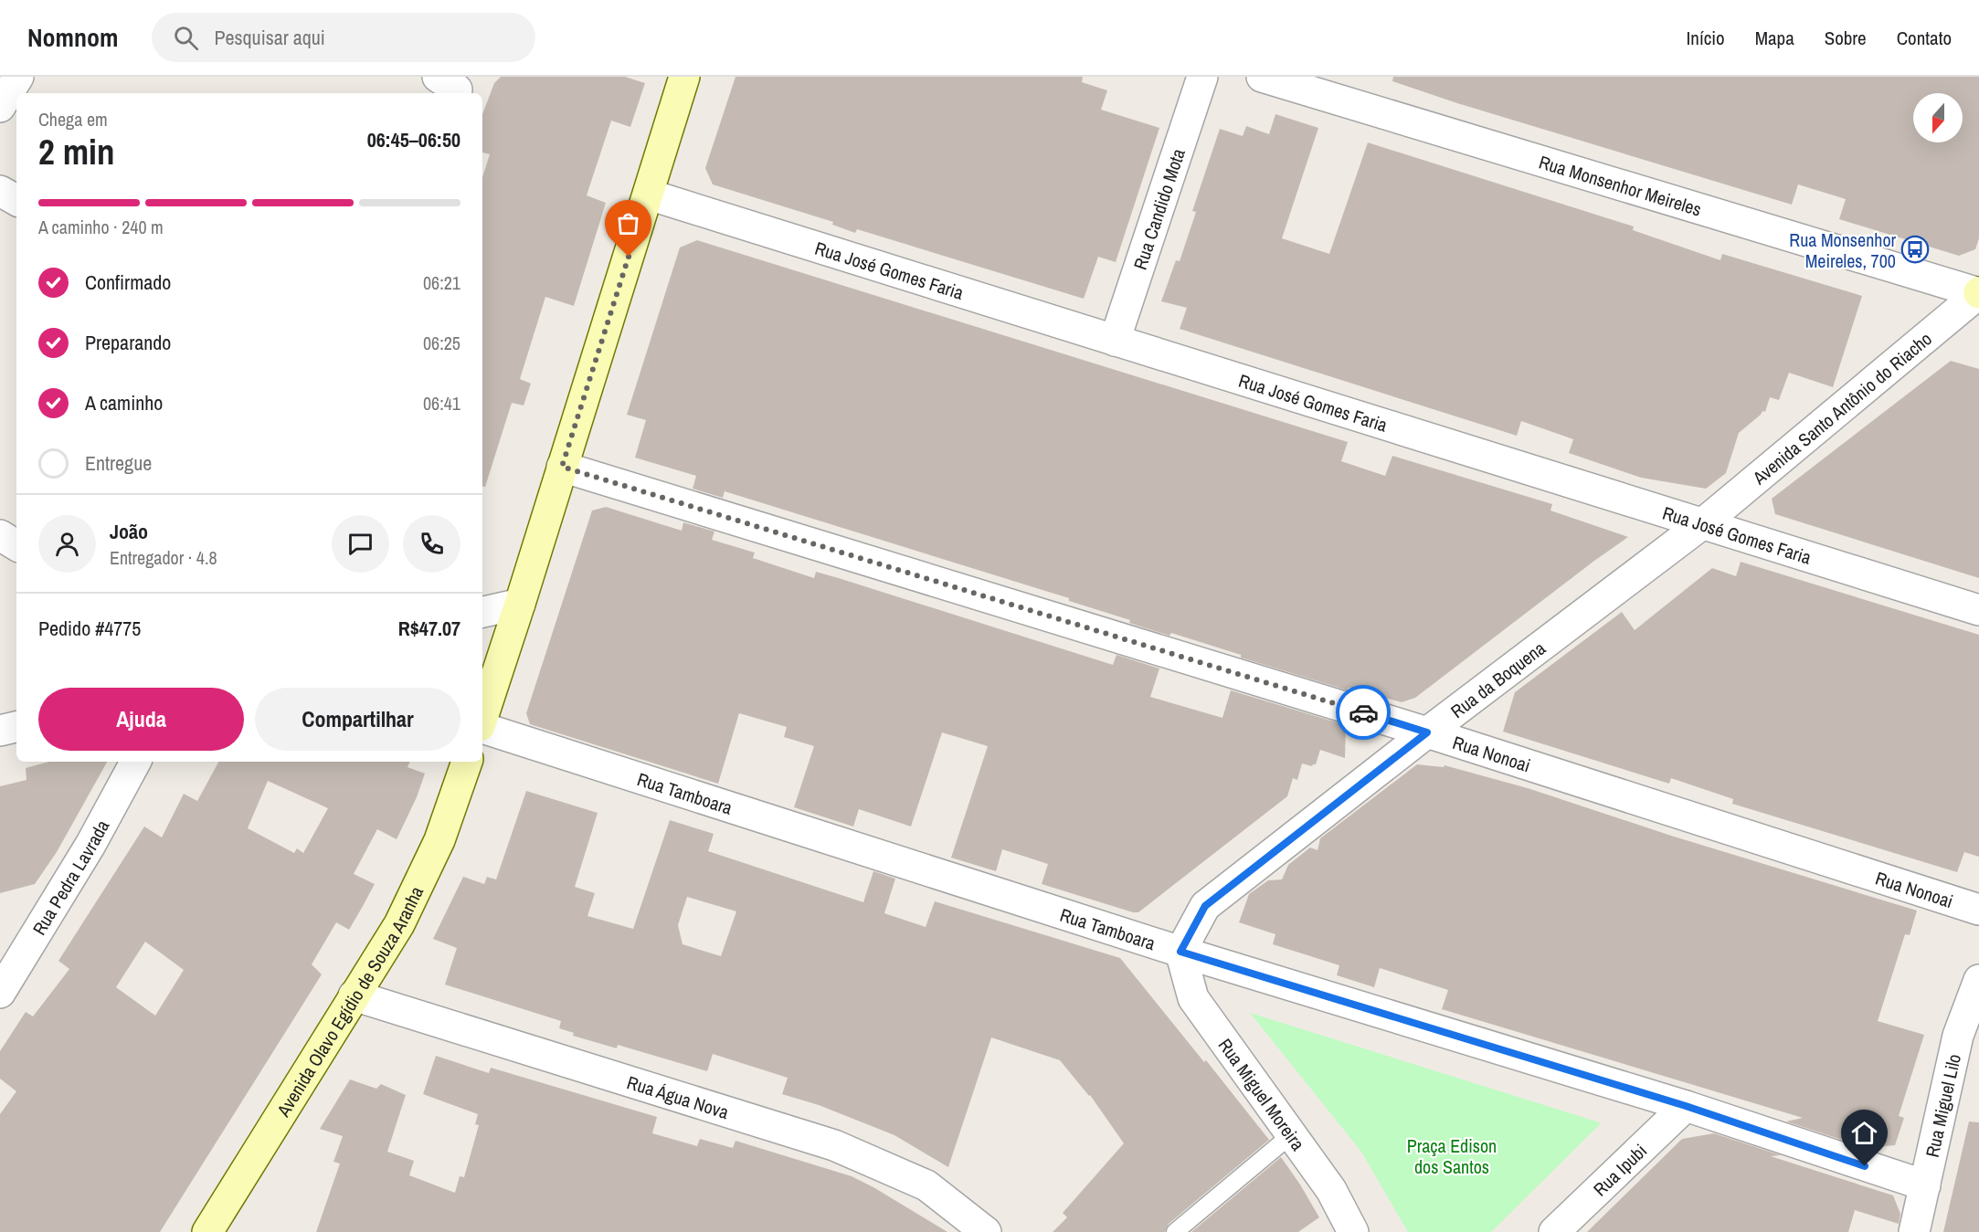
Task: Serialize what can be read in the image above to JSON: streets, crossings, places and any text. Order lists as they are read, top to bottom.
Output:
{
  "streets": {
    "main road": ["Avenida Olavo Egídio de Souza Aranha"],
    "street": [
      "Rua Monsenhor Meireles",
      "Rua Candido Mota",
      "Rua José Gomes Faria",
      "Avenida Santo Antônio do Riacho",
      "Rua da Boquena",
      "Rua Nonoai",
      "Rua Tamboara",
      "Rua Pedra Lavrada",
      "Rua Miguel Moreira",
      "Rua Água Nova",
      "Rua Miguel Lilo",
      "Rua Ipubi"
    ]
  },
  "crossings": [
    ["Rua Monsenhor Meireles", "Avenida Santo Antônio do Riacho"],
    ["Rua Candido Mota", "Rua José Gomes Faria"],
    ["Rua José Gomes Faria", "Avenida Santo Antônio do Riacho"],
    ["Rua José Gomes Faria", "Rua da Boquena"],
    ["Avenida Santo Antônio do Riacho", "Rua da Boquena"],
    ["Rua da Boquena", "Rua Nonoai"],
    ["Rua da Boquena", "Rua Tamboara"],
    ["Rua da Boquena", "Rua Miguel Moreira"],
    ["Rua Tamboara", "Rua Miguel Moreira"],
    ["Rua Tamboara", "Rua Miguel Lilo"],
    ["Rua Tamboara", "Rua Ipubi"],
    ["Avenida Olavo Egídio de Souza Aranha", "Rua Água Nova"]
  ],
  "parks": ["Praça Edison dos Santos"],
  "places": {
    "bus stop": ["Rua Monsenhor Meireles, 700"]
  },
  "north": "bottom",
  "page": {
    "header": "Nomnom",
    "search": "Pesquisar aqui",
    "nav": [
      "Início",
      "Mapa",
      "Sobre",
      "Contato"
    ],
    "heading": ["2 min", "Chega em", "06:45–06:50"],
    "panel": [
      "João",
      "Entregador · 4.8",
      "Pedido #4775",
      "R$47.07"
    ],
    "bar": "A caminho · 240 m",
    "list": [
      ["Confirmado", "06:21"],
      ["Preparando", "06:25"],
      ["A caminho", "06:41"],
      "Entregue"
    ],
    "buttons": ["Ajuda", "Compartilhar"]
  }
}
